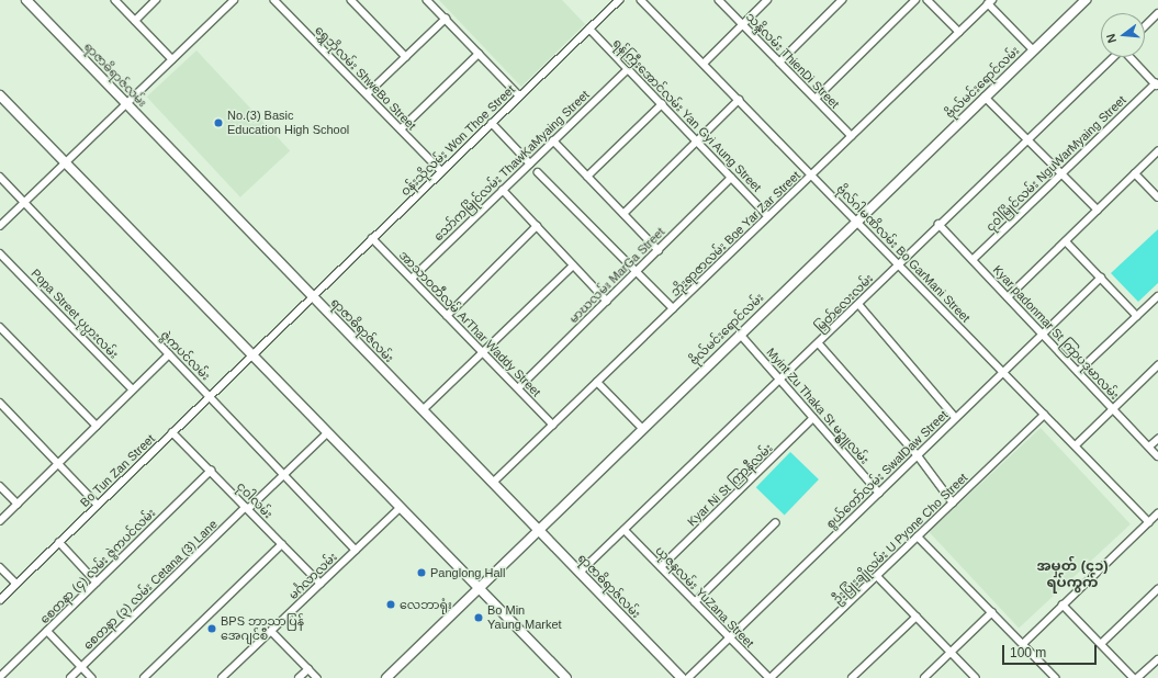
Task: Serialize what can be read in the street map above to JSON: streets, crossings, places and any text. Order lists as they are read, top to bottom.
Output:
{
  "streets": {
    "street": [
      "သန္ဒိလမ်း ThienDi Street",
      "ရာဇာဓိရာဇ်လမ်း",
      "ရွှေဘိုလမ်း ShweBo Street",
      "ဗိုလ်မင်းရောင်လမ်း",
      "ရန်ကြီးအောင်လမ်း Yan Gyi Aung Street",
      "ဝန်းသိုလမ်း Won Thoe Street",
      "ငုဝါမြိုင်လမ်း NguWarMyaing Street",
      "သော်ကမြိုင်လမ်း ThawKaMyaing Street",
      "ဘိုးရာဇာလမ်း Boe Yar Zar Street",
      "ဗိုလ်ဂါမဏိလမ်း Bo GarMani Street",
      "မာဃလမ်း MarGa Street",
      "မြတ်လေးလမ်း",
      "Popa Street ပုပ္ပားလမ်း",
      "အာသာဝတီလမ် ArThar Waddy Street",
      "Kyar padonmar St ကြာပဒုမာလမ်း",
      "ဇွဲကပင်လမ်း",
      "Myint Zu Thaka St မဥ္ဇူလမ်း",
      "စွယ်တော်လမ်း SwalDaw Street",
      "Bo Tun Zan Street",
      "Kyar Ni St ကြာနီလမ်း",
      "ငုဝါလမ်း",
      "ဦးပြုံးချိုလမ်း U Pyone Cho Street",
      "စေတနာ (၄) လမ်း ဇွဲကပင်လမ်း",
      "မင်္ဂလာလမ်း",
      "စေတနာ (၃) လမ်း Cetana (3) Lane",
      "ယုဇနလမ်း YuZana Street"
    ]
  },
  "crossings": [
    ["သန္ဒိလမ်း ThienDi Street", "ဘိုးရာဇာလမ်း Boe Yar Zar Street"],
    ["ရာဇာဓိရာဇ်လမ်း", "ဗိုလ်မင်းရောင်လမ်း"],
    ["ရာဇာဓိရာဇ်လမ်း", "ဝန်းသိုလမ်း Won Thoe Street"],
    ["ရာဇာဓိရာဇ်လမ်း", "ဘိုးရာဇာလမ်း Boe Yar Zar Street"],
    ["ရာဇာဓိရာဇ်လမ်း", "မြတ်လေးလမ်း"],
    ["ရွှေဘိုလမ်း ShweBo Street", "ဝန်းသိုလမ်း Won Thoe Street"],
    ["ဗိုလ်မင်းရောင်လမ်း", "ဗိုလ်ဂါမဏိလမ်း Bo GarMani Street"],
    ["ဗိုလ်မင်းရောင်လမ်း", "Myint Zu Thaka St မဥ္ဇူလမ်း"],
    ["ရန်ကြီးအောင်လမ်း Yan Gyi Aung Street", "ဝန်းသိုလမ်း Won Thoe Street"],
    ["ရန်ကြီးအောင်လမ်း Yan Gyi Aung Street", "သော်ကမြိုင်လမ်း ThawKaMyaing Street"],
    ["ရန်ကြီးအောင်လမ်း Yan Gyi Aung Street", "ဘိုးရာဇာလမ်း Boe Yar Zar Street"],
    ["ရန်ကြီးအောင်လမ်း Yan Gyi Aung Street", "မာဃလမ်း MarGa Street"],
    ["ဝန်းသိုလမ်း Won Thoe Street", "အာသာဝတီလမ် ArThar Waddy Street"],
    ["ဝန်းသိုလမ်း Won Thoe Street", "Bo Tun Zan Street"],
    ["ငုဝါမြိုင်လမ်း NguWarMyaing Street", "Kyar padonmar St ကြာပဒုမာလမ်း"],
    ["သော်ကမြိုင်လမ်း ThawKaMyaing Street", "အာသာဝတီလမ် ArThar Waddy Street"],
    ["ဘိုးရာဇာလမ်း Boe Yar Zar Street", "ဗိုလ်ဂါမဏိလမ်း Bo GarMani Street"],
    ["ဘိုးရာဇာလမ်း Boe Yar Zar Street", "အာသာဝတီလမ် ArThar Waddy Street"],
    ["ဗိုလ်ဂါမဏိလမ်း Bo GarMani Street", "မြတ်လေးလမ်း"],
    ["ဗိုလ်ဂါမဏိလမ်း Bo GarMani Street", "စွယ်တော်လမ်း SwalDaw Street"],
    ["ဗိုလ်ဂါမဏိလမ်း Bo GarMani Street", "ဦးပြုံးချိုလမ်း U Pyone Cho Street"],
    ["မာဃလမ်း MarGa Street", "အာသာဝတီလမ် ArThar Waddy Street"],
    ["မြတ်လေးလမ်း", "Kyar padonmar St ကြာပဒုမာလမ်း"],
    ["မြတ်လေးလမ်း", "Myint Zu Thaka St မဥ္ဇူလမ်း"],
    ["မြတ်လေးလမ်း", "ယုဇနလမ်း YuZana Street"],
    ["Kyar padonmar St ကြာပဒုမာလမ်း", "စွယ်တော်လမ်း SwalDaw Street"],
    ["ဇွဲကပင်လမ်း", "Bo Tun Zan Street"],
    ["ဇွဲကပင်လမ်း", "မင်္ဂလာလမ်း"],
    ["ဇွဲကပင်လမ်း", "စေတနာ (၃) လမ်း Cetana (3) Lane"],
    ["Myint Zu Thaka St မဥ္ဇူလမ်း", "စွယ်တော်လမ်း SwalDaw Street"],
    ["Myint Zu Thaka St မဥ္ဇူလမ်း", "Kyar Ni St ကြာနီလမ်း"],
    ["စွယ်တော်လမ်း SwalDaw Street", "ယုဇနလမ်း YuZana Street"],
    ["Bo Tun Zan Street", "ငုဝါလမ်း"],
    ["Kyar Ni St ကြာနီလမ်း", "ယုဇနလမ်း YuZana Street"],
    ["ငုဝါလမ်း", "စေတနာ (၄) လမ်း ဇွဲကပင်လမ်း"],
    ["ငုဝါလမ်း", "မင်္ဂလာလမ်း"],
    ["ငုဝါလမ်း", "စေတနာ (၃) လမ်း Cetana (3) Lane"],
    ["ဦးပြုံးချိုလမ်း U Pyone Cho Street", "ယုဇနလမ်း YuZana Street"]
  ],
  "districts": ["အမှတ် (၄၁) ရပ်ကွက်"],
  "places": [
    "No.(3) Basic Education High School",
    "Panglong Hall",
    "လေဘာရုံး",
    "Bo Min Yaung Market",
    "BPS ဘာသာပြန် အေဂျင်စီ"
  ],
  "scale_bar": "100 m",
  "north": "left"
}
